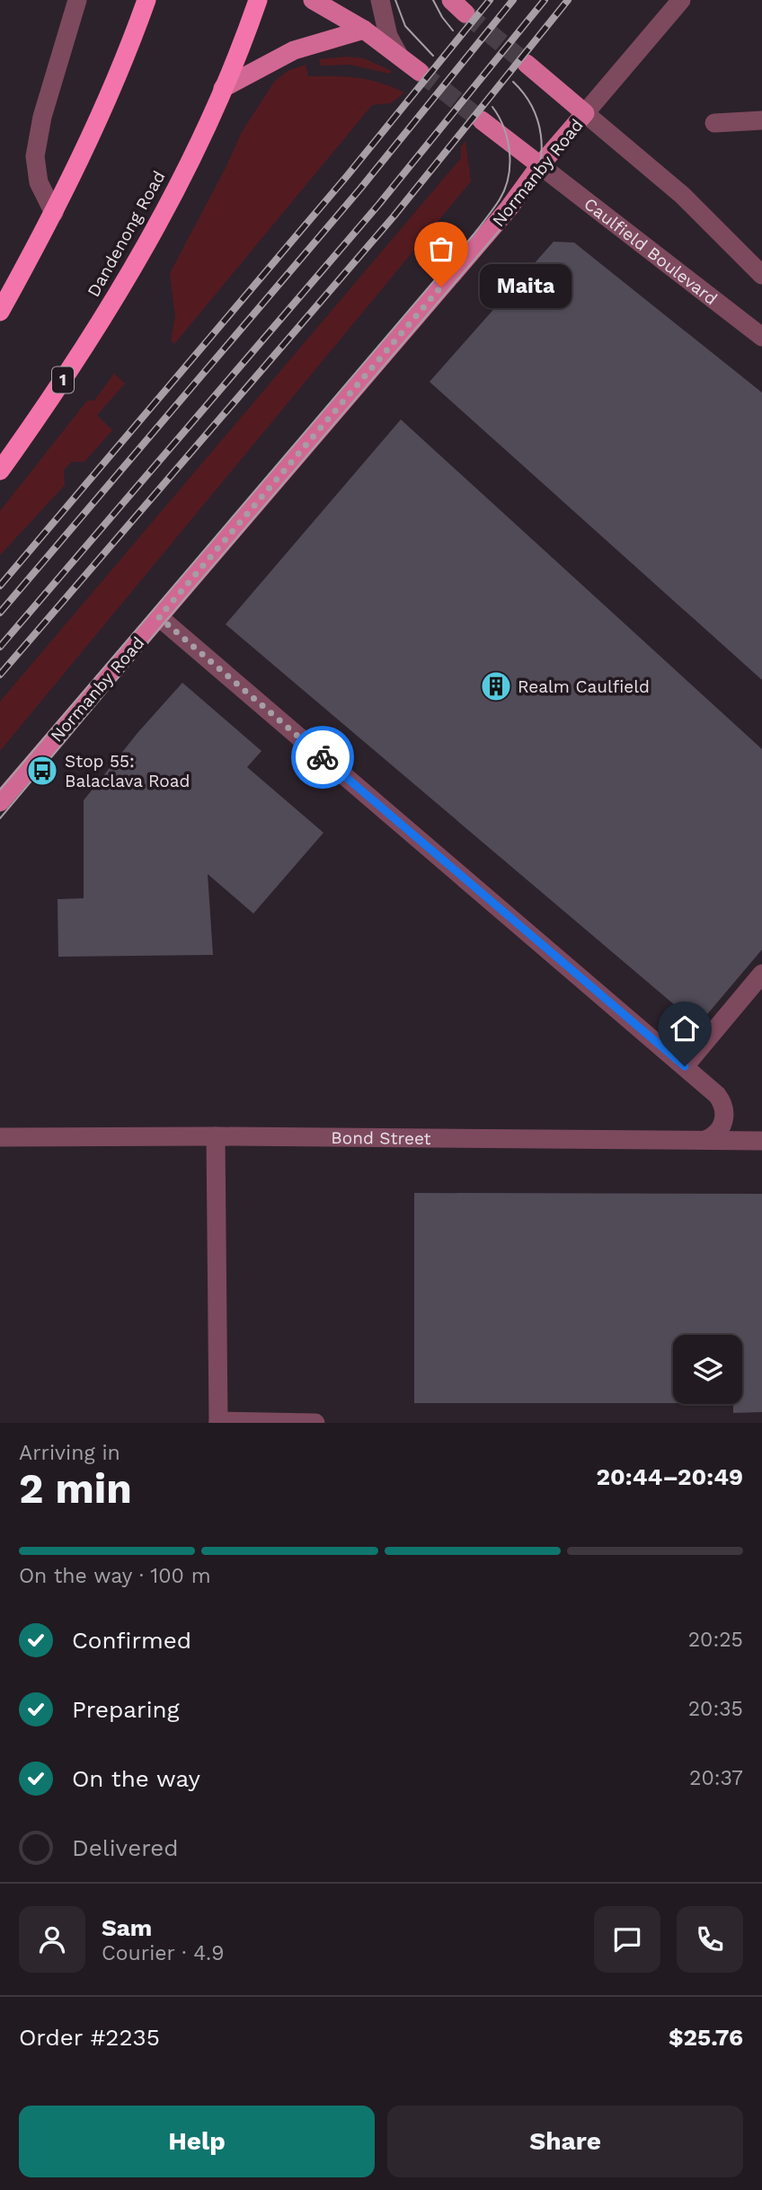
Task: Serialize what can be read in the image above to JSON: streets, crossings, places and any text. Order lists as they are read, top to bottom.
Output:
{
  "streets": {
    "highway": ["Dandenong Road", "1"],
    "main road": ["Normanby Road"],
    "street": ["Caulfield Boulevard", "Bond Street"]
  },
  "crossings": [
    ["Normanby Road", "Caulfield Boulevard"]
  ],
  "places": {
    "other": ["Maita"],
    "building": ["Realm Caulfield"],
    "bus stop": ["Stop 55: Balaclava Road"]
  },
  "page": {
    "bubble": "Maita",
    "heading": ["2 min", "Arriving in", "20:44–20:49"],
    "panel": [
      "Sam",
      "Courier · 4.9",
      "Order #2235",
      "$25.76"
    ],
    "bar": "On the way · 100 m",
    "list": [
      ["Confirmed", "20:25"],
      ["Preparing", "20:35"],
      ["On the way", "20:37"],
      "Delivered"
    ],
    "buttons": ["Help", "Share"]
  }
}
